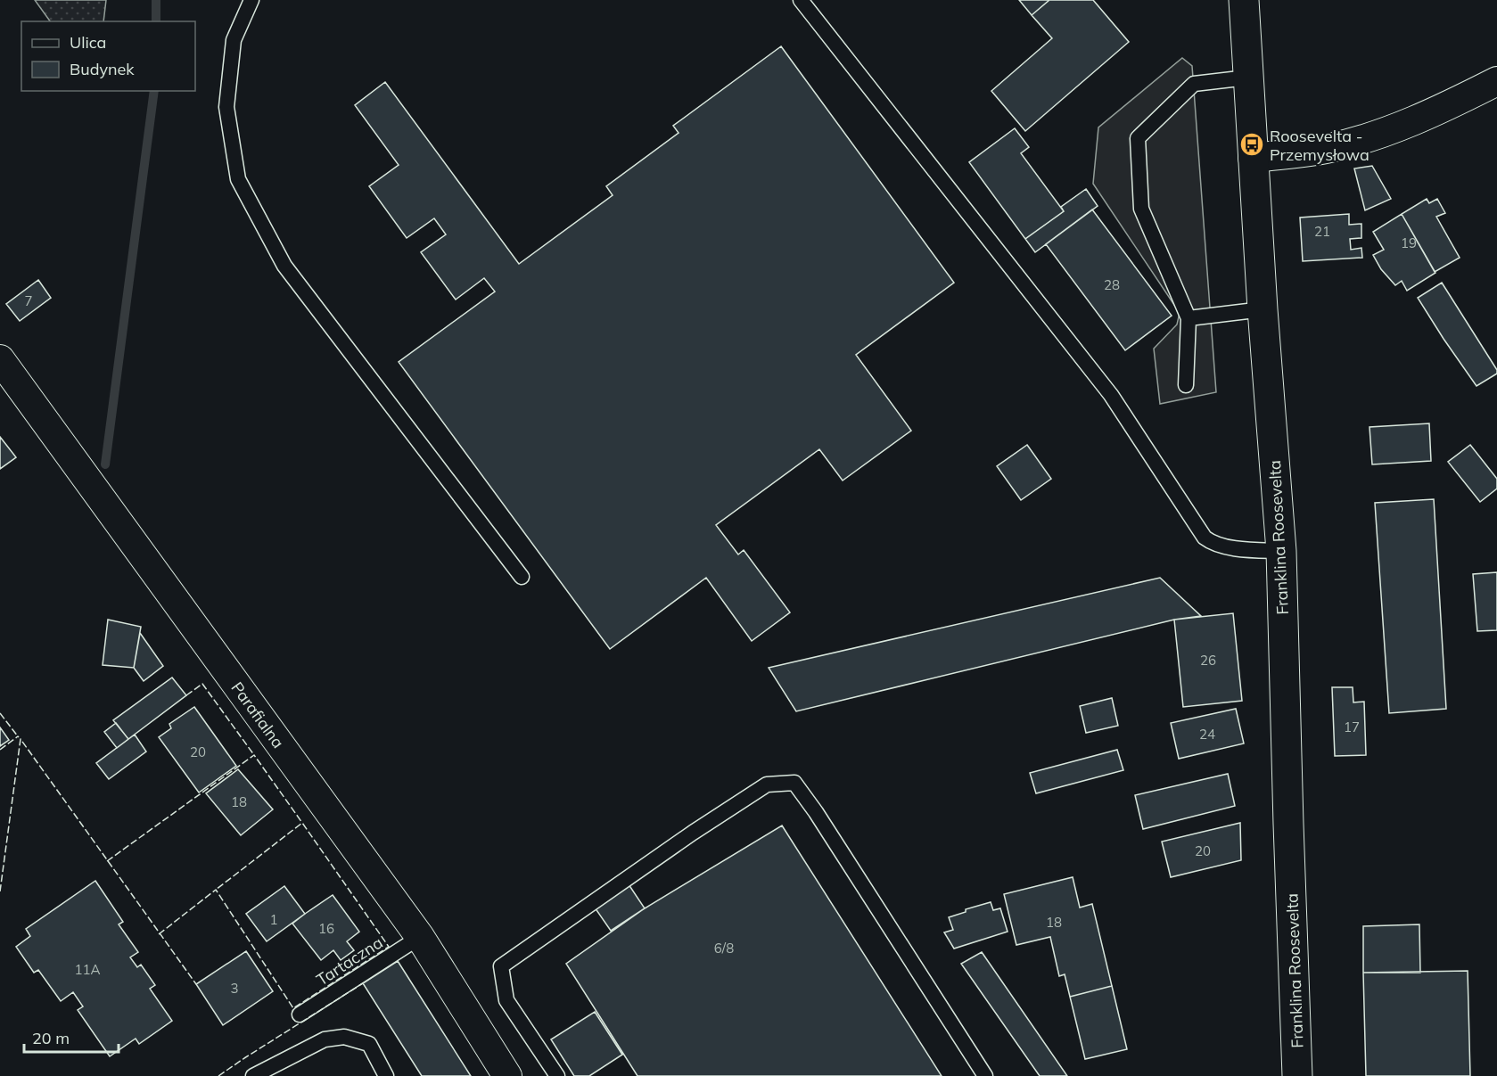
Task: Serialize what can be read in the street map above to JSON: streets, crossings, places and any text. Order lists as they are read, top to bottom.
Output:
{
  "streets": {
    "street": ["Franklina Roosevelta", "Parafialna"],
    "lane": ["Tartaczna"]
  },
  "crossings": [
    ["Parafialna", "Tartaczna"]
  ],
  "places": {
    "bus stop": ["Roosevelta - Przemysłowa"]
  },
  "house_numbers": [
    "21",
    "19",
    "28",
    "7",
    "26",
    "17",
    "24",
    "20",
    "18",
    "20",
    "1",
    "18",
    "16",
    "6/8",
    "11A",
    "3"
  ],
  "legend": ["Ulica", "Budynek"],
  "scale_bar": "20 m"
}
